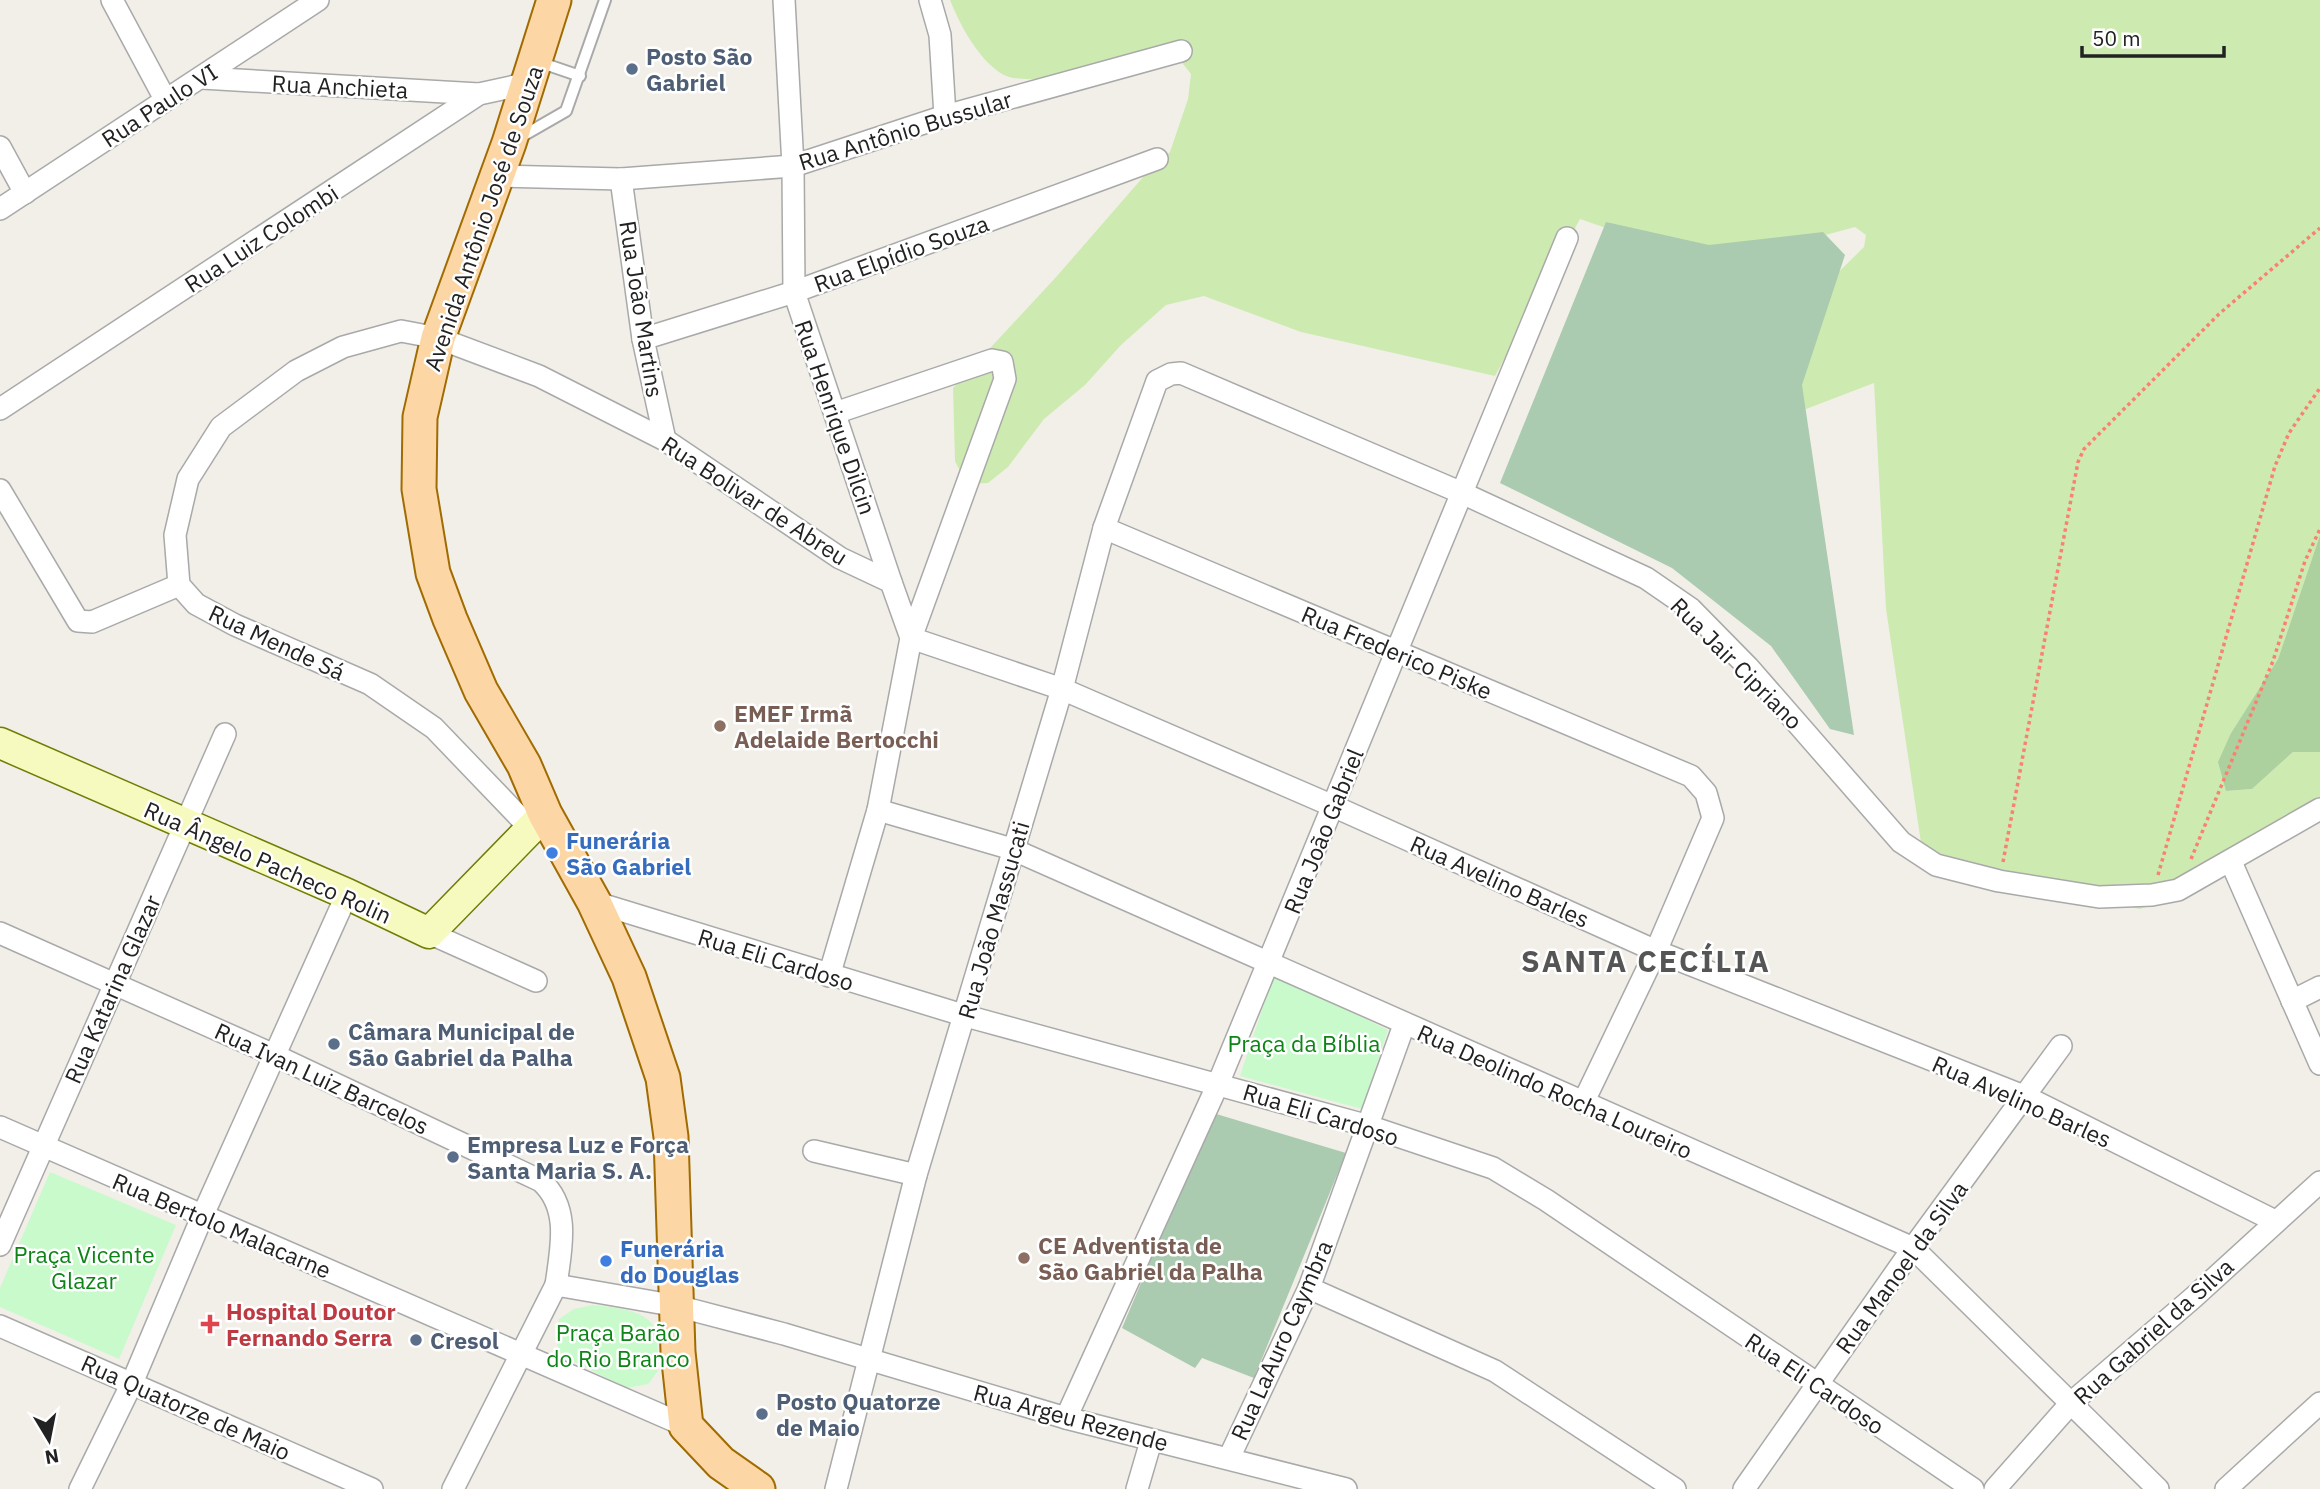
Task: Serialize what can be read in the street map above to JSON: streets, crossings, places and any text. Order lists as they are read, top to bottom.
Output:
{
  "streets": {
    "main road": ["Avenida Antônio José de Souza"],
    "street": [
      "Rua Anchieta",
      "Rua Paulo VI",
      "Rua Antônio Bussular",
      "Rua Luiz Colombi",
      "Rua Elpídio Souza",
      "Rua João Martins",
      "Rua Henrique Dilcin",
      "Rua Bolivar de Abreu",
      "Rua Mende Sá",
      "Rua Frederico Piske",
      "Rua Jair Cipriano",
      "Rua João Gabriel",
      "Rua Ângelo Pacheco Rolin",
      "Rua Avelino Barles",
      "Rua João Massucati",
      "Rua Eli Cardoso",
      "Rua Katarina Glazar",
      "Rua Ivan Luiz Barcelos",
      "Rua Deolindo Rocha Loureiro",
      "Rua Bertolo Malacarne",
      "Rua Manoel da Silva",
      "Rua Gabriel da Silva",
      "Rua LaAuro Caymbra",
      "Rua Quatorze de Maio",
      "Rua Argeu Rezende"
    ]
  },
  "crossings": [
    ["Rua Anchieta", "Rua Paulo VI"],
    ["Rua Anchieta", "Rua Luiz Colombi"],
    ["Rua Antônio Bussular", "Avenida Antônio José de Souza"],
    ["Rua Antônio Bussular", "Rua João Martins"],
    ["Rua Antônio Bussular", "Rua Henrique Dilcin"],
    ["Avenida Antônio José de Souza", "Rua Luiz Colombi"],
    ["Avenida Antônio José de Souza", "Rua Bolivar de Abreu"],
    ["Avenida Antônio José de Souza", "Rua Mende Sá"],
    ["Avenida Antônio José de Souza", "Rua Eli Cardoso"],
    ["Avenida Antônio José de Souza", "Rua Argeu Rezende"],
    ["Rua Elpídio Souza", "Rua João Martins"],
    ["Rua Elpídio Souza", "Rua Henrique Dilcin"],
    ["Rua João Martins", "Rua Bolivar de Abreu"],
    ["Rua Henrique Dilcin", "Rua Bolivar de Abreu"],
    ["Rua Frederico Piske", "Rua João Gabriel"],
    ["Rua Frederico Piske", "Rua Avelino Barles"],
    ["Rua Frederico Piske", "Rua João Massucati"],
    ["Rua Jair Cipriano", "Rua João Gabriel"],
    ["Rua Jair Cipriano", "Rua João Massucati"],
    ["Rua João Gabriel", "Rua Avelino Barles"],
    ["Rua João Gabriel", "Rua Eli Cardoso"],
    ["Rua João Gabriel", "Rua Deolindo Rocha Loureiro"],
    ["Rua João Gabriel", "Rua Argeu Rezende"],
    ["Rua Ângelo Pacheco Rolin", "Rua Katarina Glazar"],
    ["Rua Avelino Barles", "Rua João Massucati"],
    ["Rua Avelino Barles", "Rua Manoel da Silva"],
    ["Rua Avelino Barles", "Rua Gabriel da Silva"],
    ["Rua João Massucati", "Rua Eli Cardoso"],
    ["Rua João Massucati", "Rua Deolindo Rocha Loureiro"],
    ["Rua João Massucati", "Rua Argeu Rezende"],
    ["Rua Eli Cardoso", "Rua Manoel da Silva"],
    ["Rua Eli Cardoso", "Rua LaAuro Caymbra"],
    ["Rua Katarina Glazar", "Rua Ivan Luiz Barcelos"],
    ["Rua Katarina Glazar", "Rua Bertolo Malacarne"],
    ["Rua Deolindo Rocha Loureiro", "Rua Manoel da Silva"],
    ["Rua Deolindo Rocha Loureiro", "Rua Gabriel da Silva"],
    ["Rua Deolindo Rocha Loureiro", "Rua LaAuro Caymbra"],
    ["Rua LaAuro Caymbra", "Rua Argeu Rezende"]
  ],
  "districts": ["SANTA CECÍLIA"],
  "parks": ["Praça da Bíblia", "Praça Vicente Glazar", "Praça Barão do Rio Branco"],
  "places": {
    "other": [
      "Posto São Gabriel",
      "EMEF Irmã Adelaide Bertocchi",
      "Funerária São Gabriel",
      "Câmara Municipal de São Gabriel da Palha",
      "Empresa Luz e Força Santa Maria S. A.",
      "CE Adventista de São Gabriel da Palha",
      "Funerária do Douglas",
      "Cresol",
      "Posto Quatorze de Maio"
    ],
    "health": ["Hospital Doutor Fernando Serra"]
  },
  "scale_bar": "50 m",
  "north": "bottom"
}
